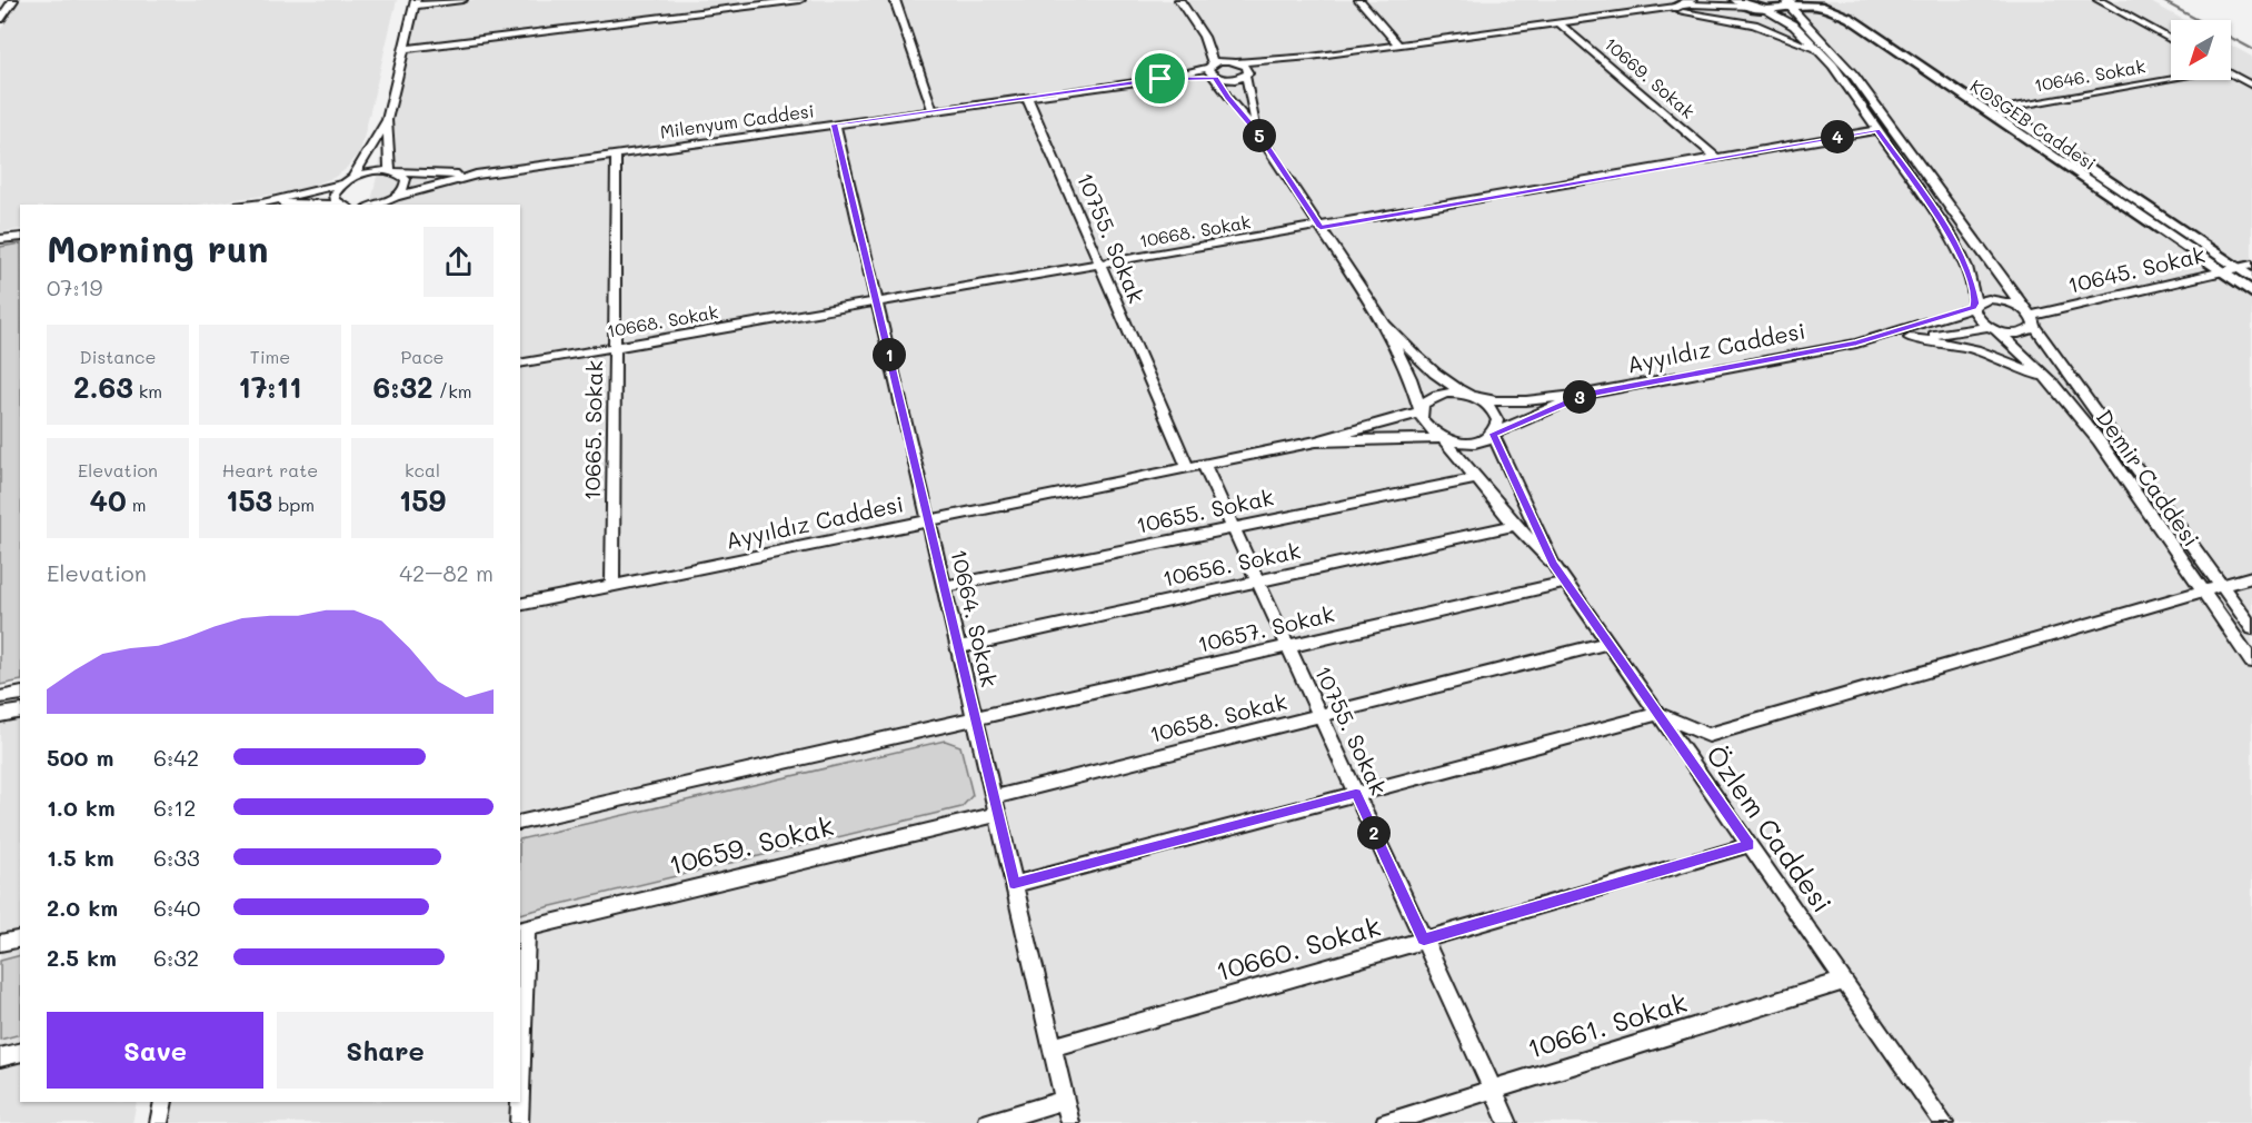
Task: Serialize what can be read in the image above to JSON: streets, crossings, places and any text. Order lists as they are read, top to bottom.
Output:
{
  "streets": {
    "main road": ["KOSGEB Caddesi"],
    "street": [
      "10646. Sokak",
      "10669. Sokak",
      "Milenyum Caddesi",
      "10668. Sokak",
      "10755. Sokak",
      "10645. Sokak",
      "Ayyıldız Caddesi",
      "10665. Sokak",
      "Demir Caddesi",
      "10655. Sokak",
      "10656. Sokak",
      "10664. Sokak",
      "10657. Sokak",
      "10658. Sokak",
      "Özlem Caddesi",
      "10659. Sokak",
      "10660. Sokak",
      "10661. Sokak"
    ]
  },
  "crossings": [
    ["10646. Sokak", "KOSGEB Caddesi"],
    ["10669. Sokak", "10668. Sokak"],
    ["Milenyum Caddesi", "10755. Sokak"],
    ["Milenyum Caddesi", "10665. Sokak"],
    ["Milenyum Caddesi", "10664. Sokak"],
    ["KOSGEB Caddesi", "10645. Sokak"],
    ["KOSGEB Caddesi", "Demir Caddesi"],
    ["10668. Sokak", "10755. Sokak"],
    ["10668. Sokak", "10665. Sokak"],
    ["10668. Sokak", "10664. Sokak"],
    ["10755. Sokak", "Ayyıldız Caddesi"],
    ["10755. Sokak", "10655. Sokak"],
    ["10755. Sokak", "10656. Sokak"],
    ["10755. Sokak", "10657. Sokak"],
    ["10755. Sokak", "10658. Sokak"],
    ["10755. Sokak", "10660. Sokak"],
    ["10755. Sokak", "10661. Sokak"],
    ["10645. Sokak", "Ayyıldız Caddesi"],
    ["10645. Sokak", "Demir Caddesi"],
    ["Ayyıldız Caddesi", "10665. Sokak"],
    ["Ayyıldız Caddesi", "Demir Caddesi"],
    ["Ayyıldız Caddesi", "10664. Sokak"],
    ["Ayyıldız Caddesi", "Özlem Caddesi"],
    ["10655. Sokak", "10664. Sokak"],
    ["10655. Sokak", "Özlem Caddesi"],
    ["10656. Sokak", "10664. Sokak"],
    ["10656. Sokak", "Özlem Caddesi"],
    ["10664. Sokak", "10657. Sokak"],
    ["10664. Sokak", "10658. Sokak"],
    ["10664. Sokak", "10659. Sokak"],
    ["10664. Sokak", "10660. Sokak"],
    ["10657. Sokak", "Özlem Caddesi"],
    ["10658. Sokak", "Özlem Caddesi"],
    ["10658. Sokak", "10659. Sokak"],
    ["Özlem Caddesi", "10660. Sokak"],
    ["Özlem Caddesi", "10661. Sokak"]
  ],
  "north": "bottom left",
  "page": {
    "pins": [
      "5",
      "4",
      "1",
      "3",
      "2"
    ],
    "heading": ["Morning run", "07:19"],
    "stats": [
      ["Distance", "2.63 km"],
      ["Time", "17:11"],
      ["Pace", "6:32 /km"],
      ["Elevation", "40 m"],
      ["Heart rate", "153 bpm"],
      ["kcal", "159"]
    ],
    "chart": ["Elevation", "42–82 m"],
    "list": [
      {
        "name": "500 m",
        "note": "6:42"
      },
      {
        "name": "1.0 km",
        "note": "6:12"
      },
      {
        "name": "1.5 km",
        "note": "6:33"
      },
      {
        "name": "2.0 km",
        "note": "6:40"
      },
      {
        "name": "2.5 km",
        "note": "6:32"
      }
    ],
    "buttons": ["Save", "Share"]
  }
}
